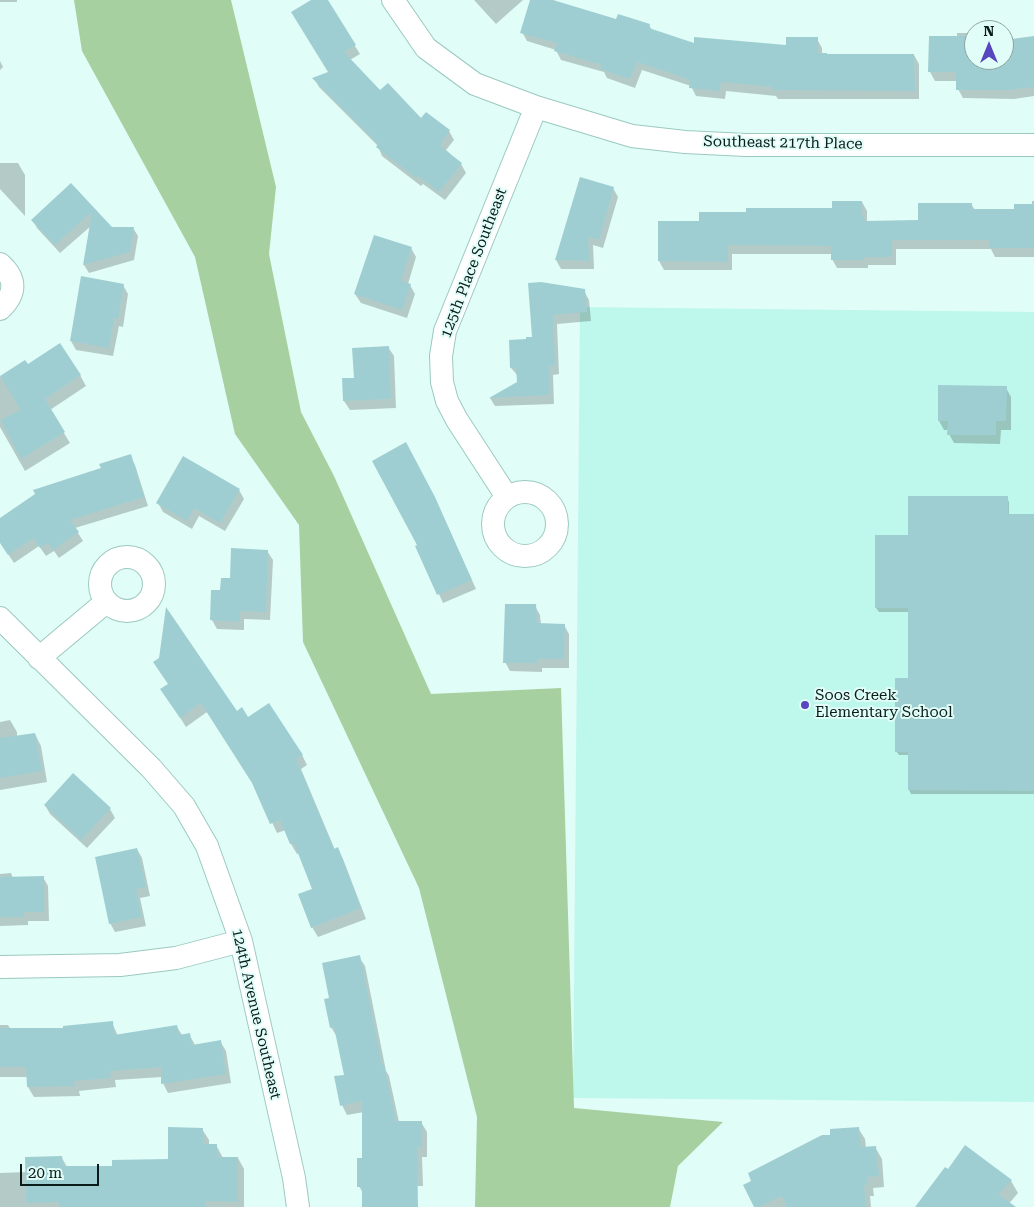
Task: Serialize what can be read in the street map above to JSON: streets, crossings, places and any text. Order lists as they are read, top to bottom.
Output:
{
  "streets": {
    "street": ["Southeast 217th Place", "125th Place Southeast", "124th Avenue Southeast"]
  },
  "crossings": [
    ["Southeast 217th Place", "125th Place Southeast"]
  ],
  "places": ["Soos Creek Elementary School"],
  "scale_bar": "20 m",
  "north": "top"
}
